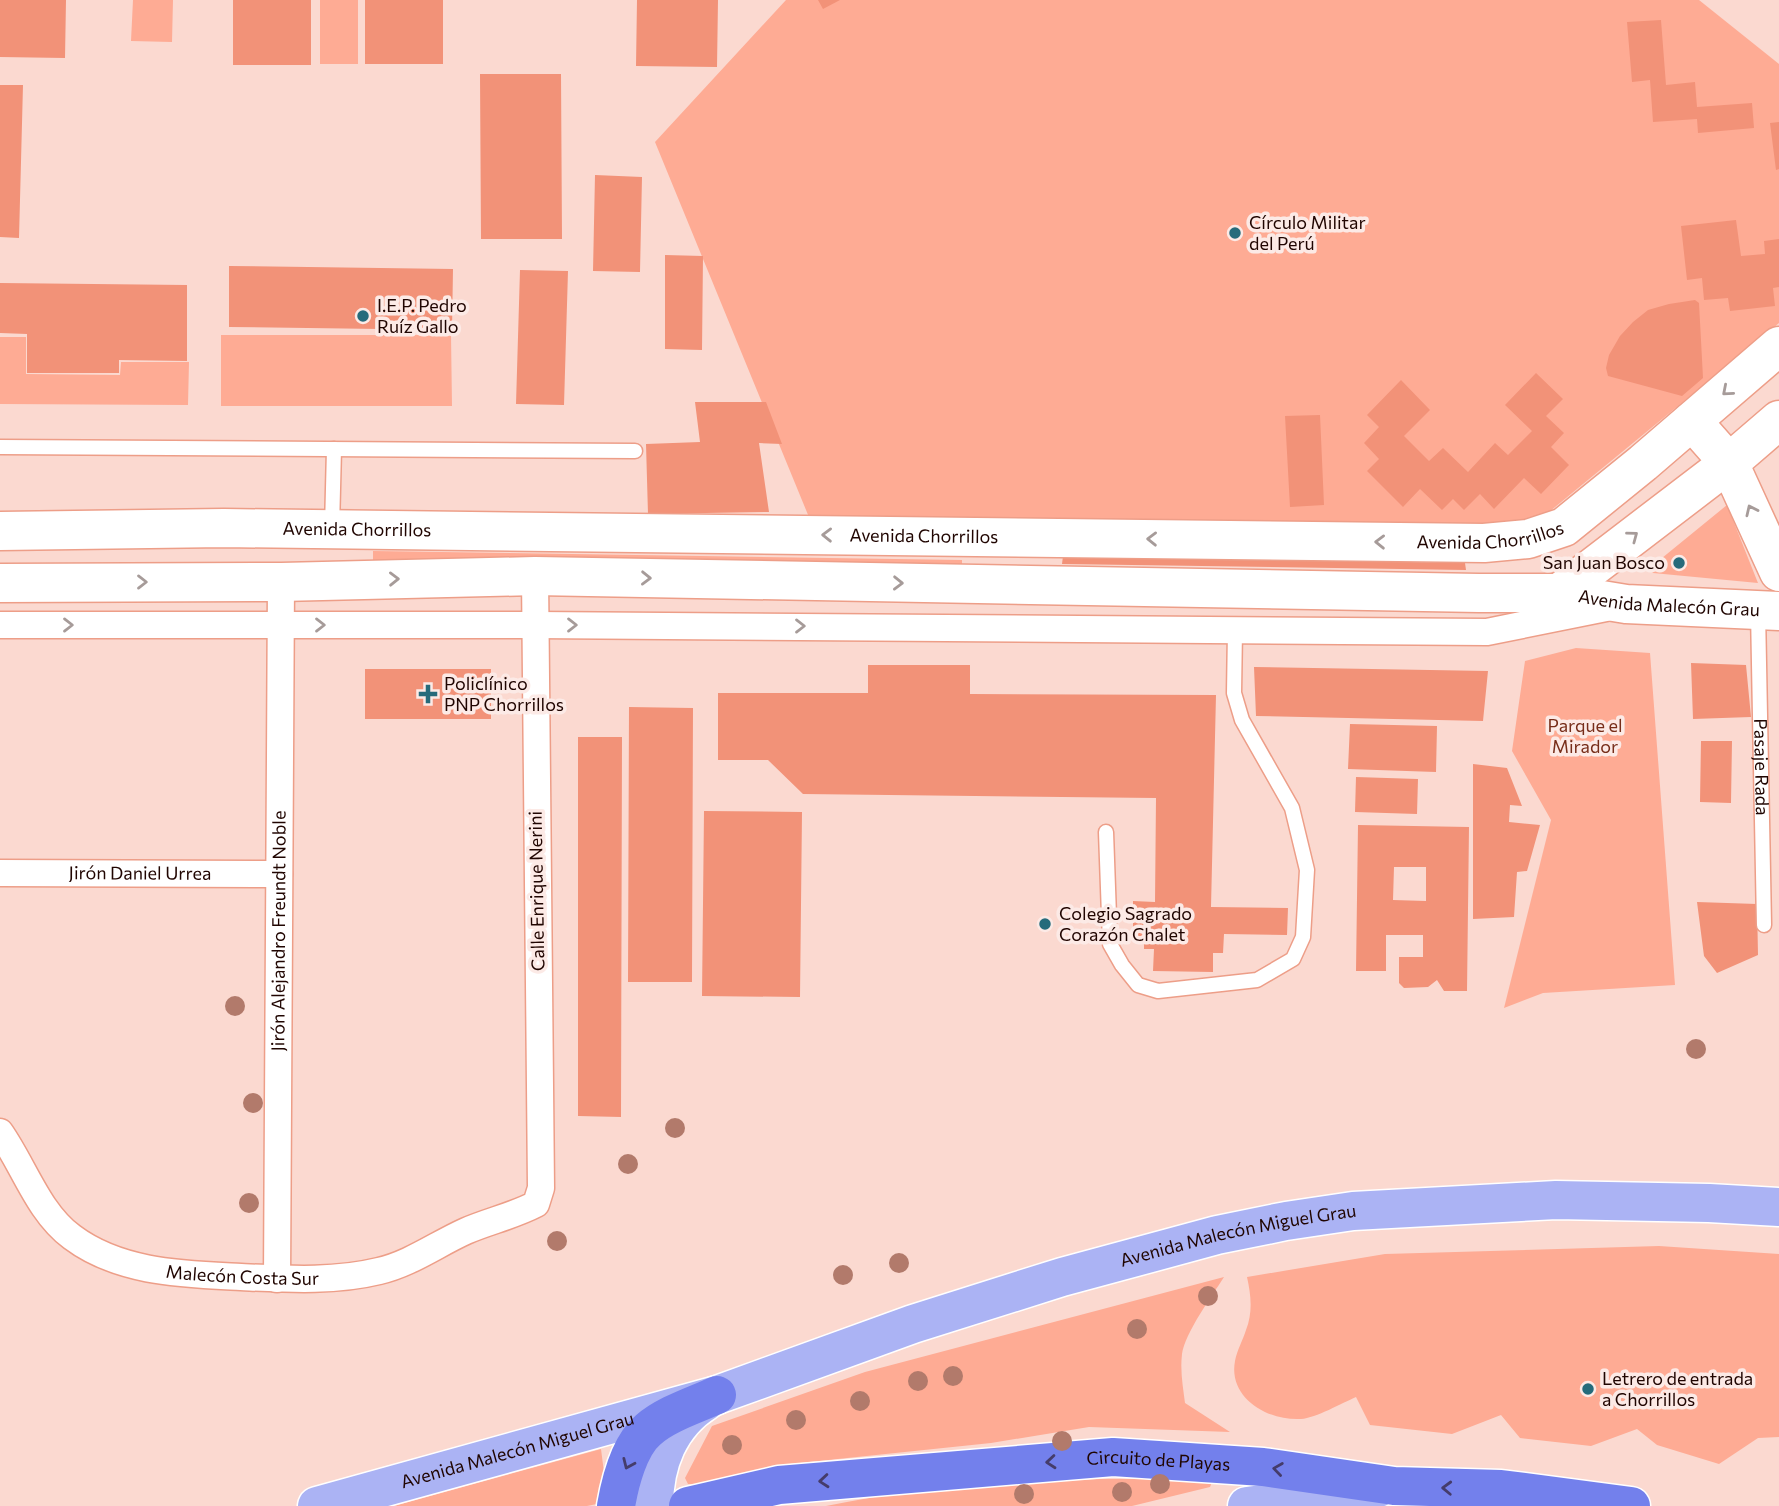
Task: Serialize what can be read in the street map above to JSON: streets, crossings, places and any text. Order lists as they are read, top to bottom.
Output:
{
  "streets": {
    "highway": ["Circuito de Playas"],
    "main road": ["Avenida Chorrillos", "Avenida Malecón Grau", "Avenida Malecón Miguel Grau"],
    "street": [
      "Jirón Daniel Urrea",
      "Calle Enrique Nerini",
      "Jirón Alejandro Freundt Noble",
      "Malecón Costa Sur"
    ],
    "lane": ["Pasaje Rada"]
  },
  "crossings": [
    ["Avenida Malecón Grau", "Pasaje Rada"],
    ["Jirón Daniel Urrea", "Jirón Alejandro Freundt Noble"],
    ["Calle Enrique Nerini", "Malecón Costa Sur"],
    ["Jirón Alejandro Freundt Noble", "Malecón Costa Sur"]
  ],
  "one_way": ["Circuito de Playas"],
  "parks": ["Parque el Mirador"],
  "places": {
    "other": [
      "Círculo Militar del Perú",
      "I.E.P. Pedro Ruíz Gallo",
      "San Juan Bosco",
      "Colegio Sagrado Corazón Chalet",
      "Letrero de entrada a Chorrillos"
    ],
    "health": ["Policlínico PNP Chorrillos"]
  }
}
